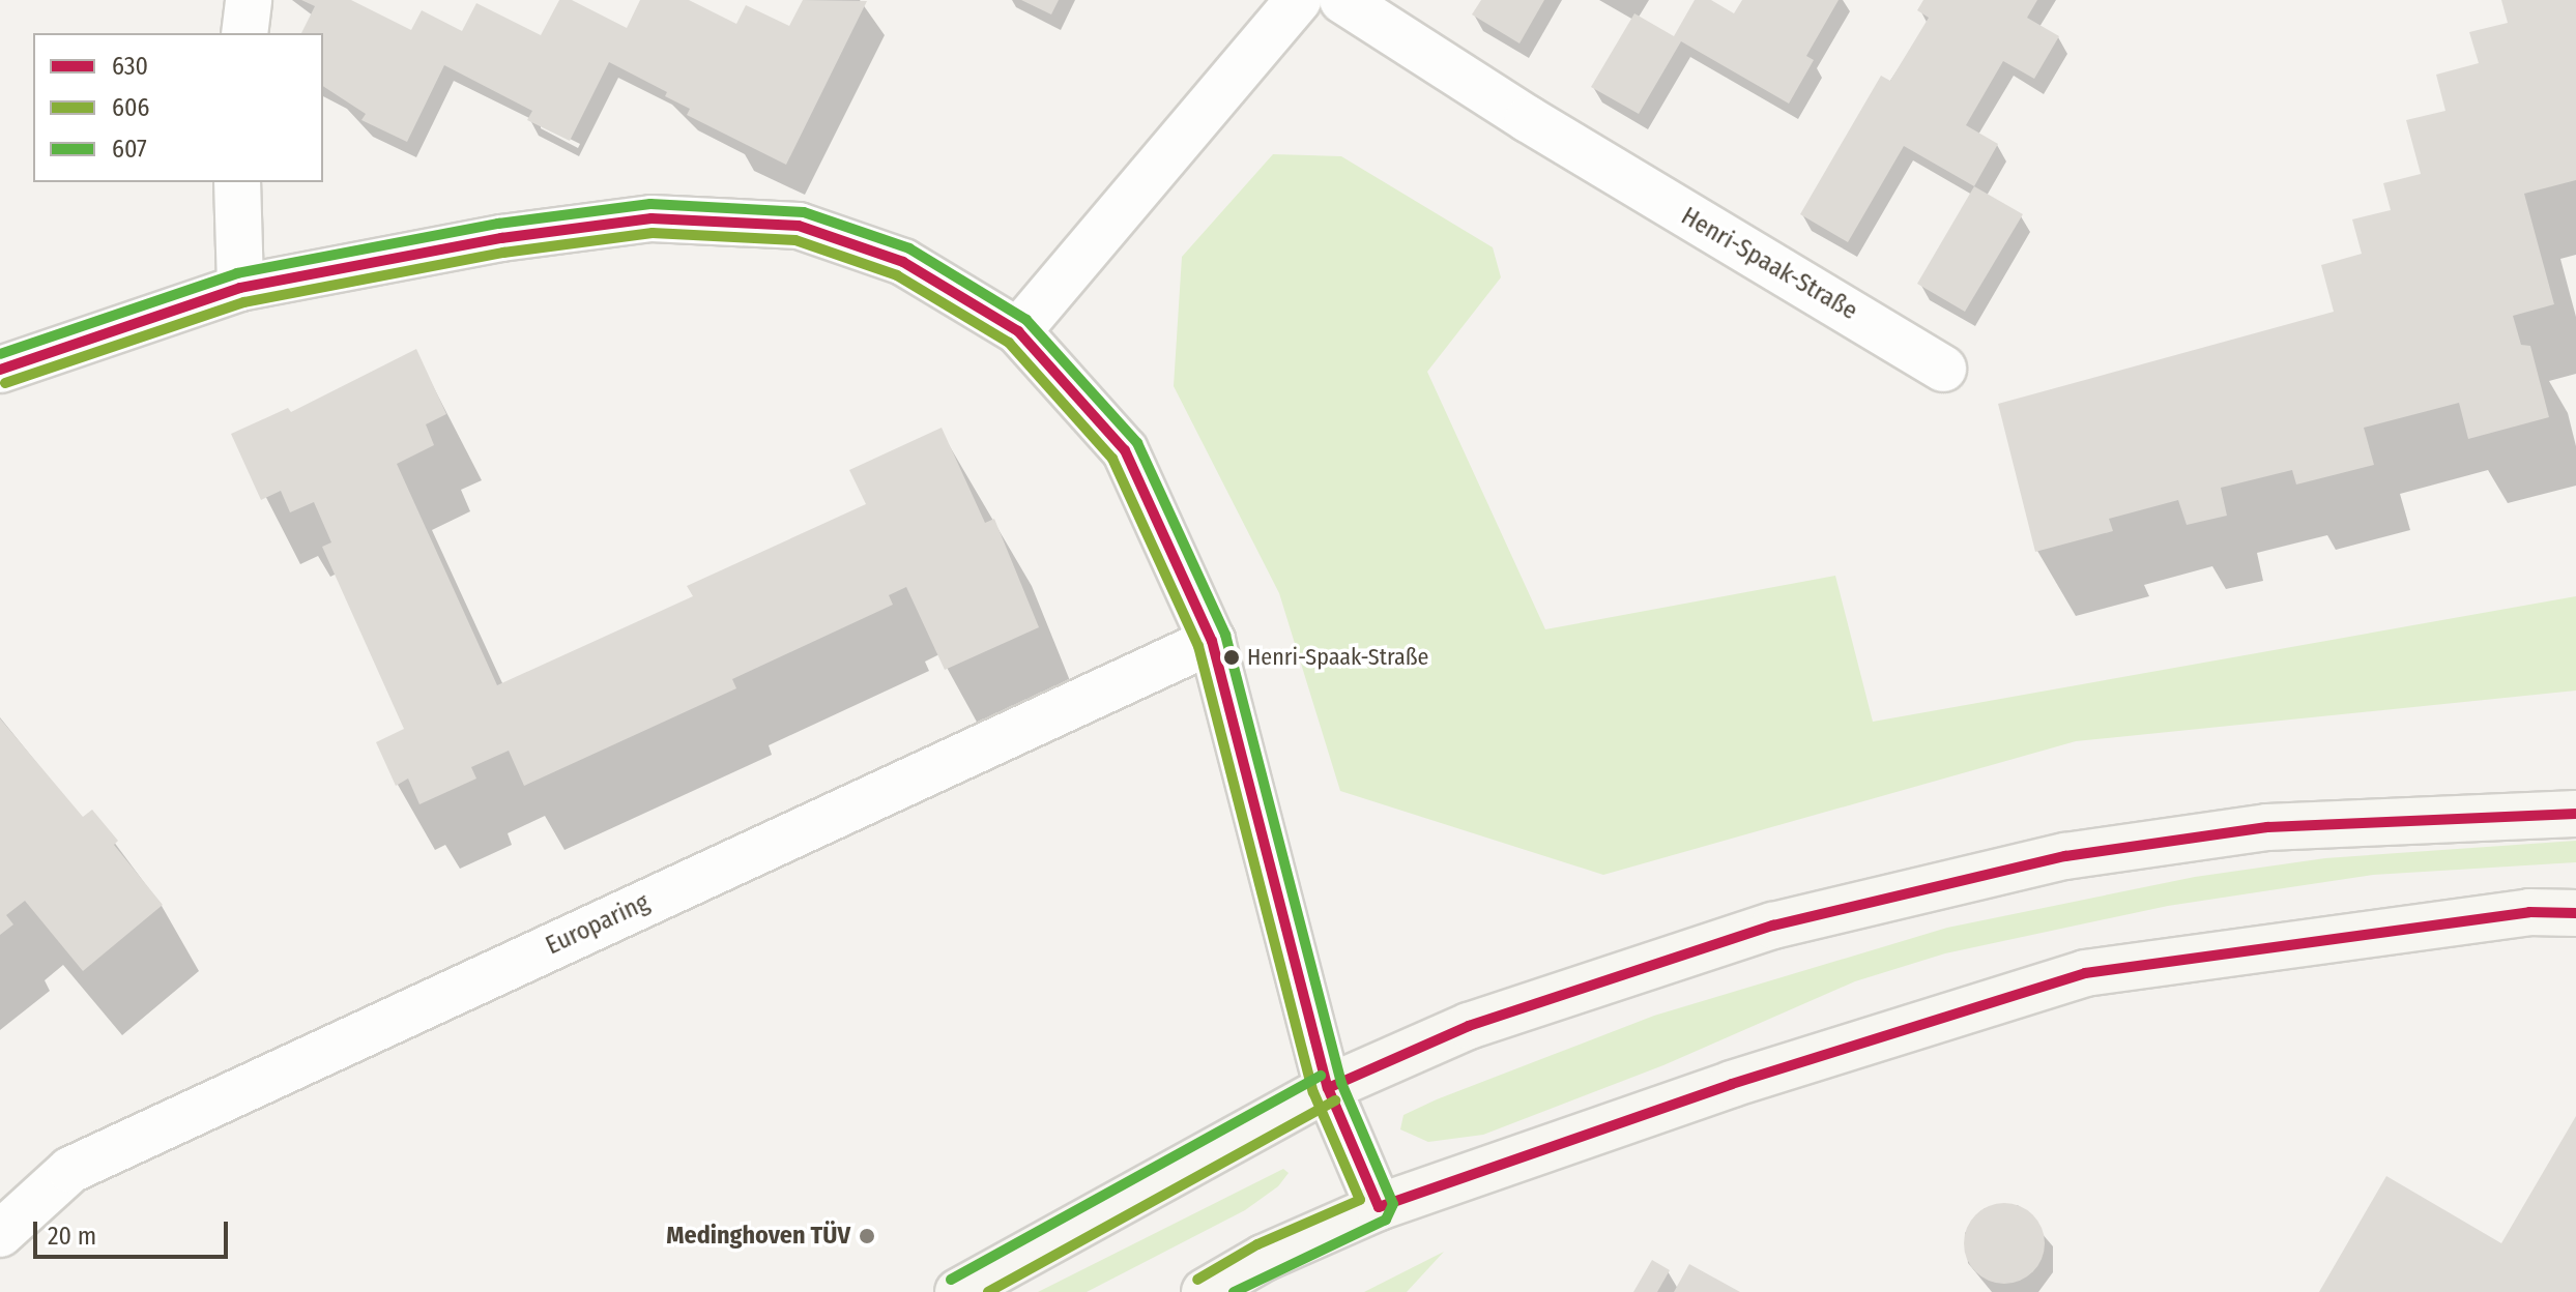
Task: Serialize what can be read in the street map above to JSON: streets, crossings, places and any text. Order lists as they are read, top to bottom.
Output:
{
  "streets": {
    "street": ["Henri-Spaak-Straße", "Europaring"]
  },
  "places": ["Henri-Spaak-Straße", "Medinghoven TÜV"],
  "lines": ["transit line 607", "transit line 630", "transit line 606"],
  "legend": ["630", "606", "607"],
  "scale_bar": "20 m"
}
